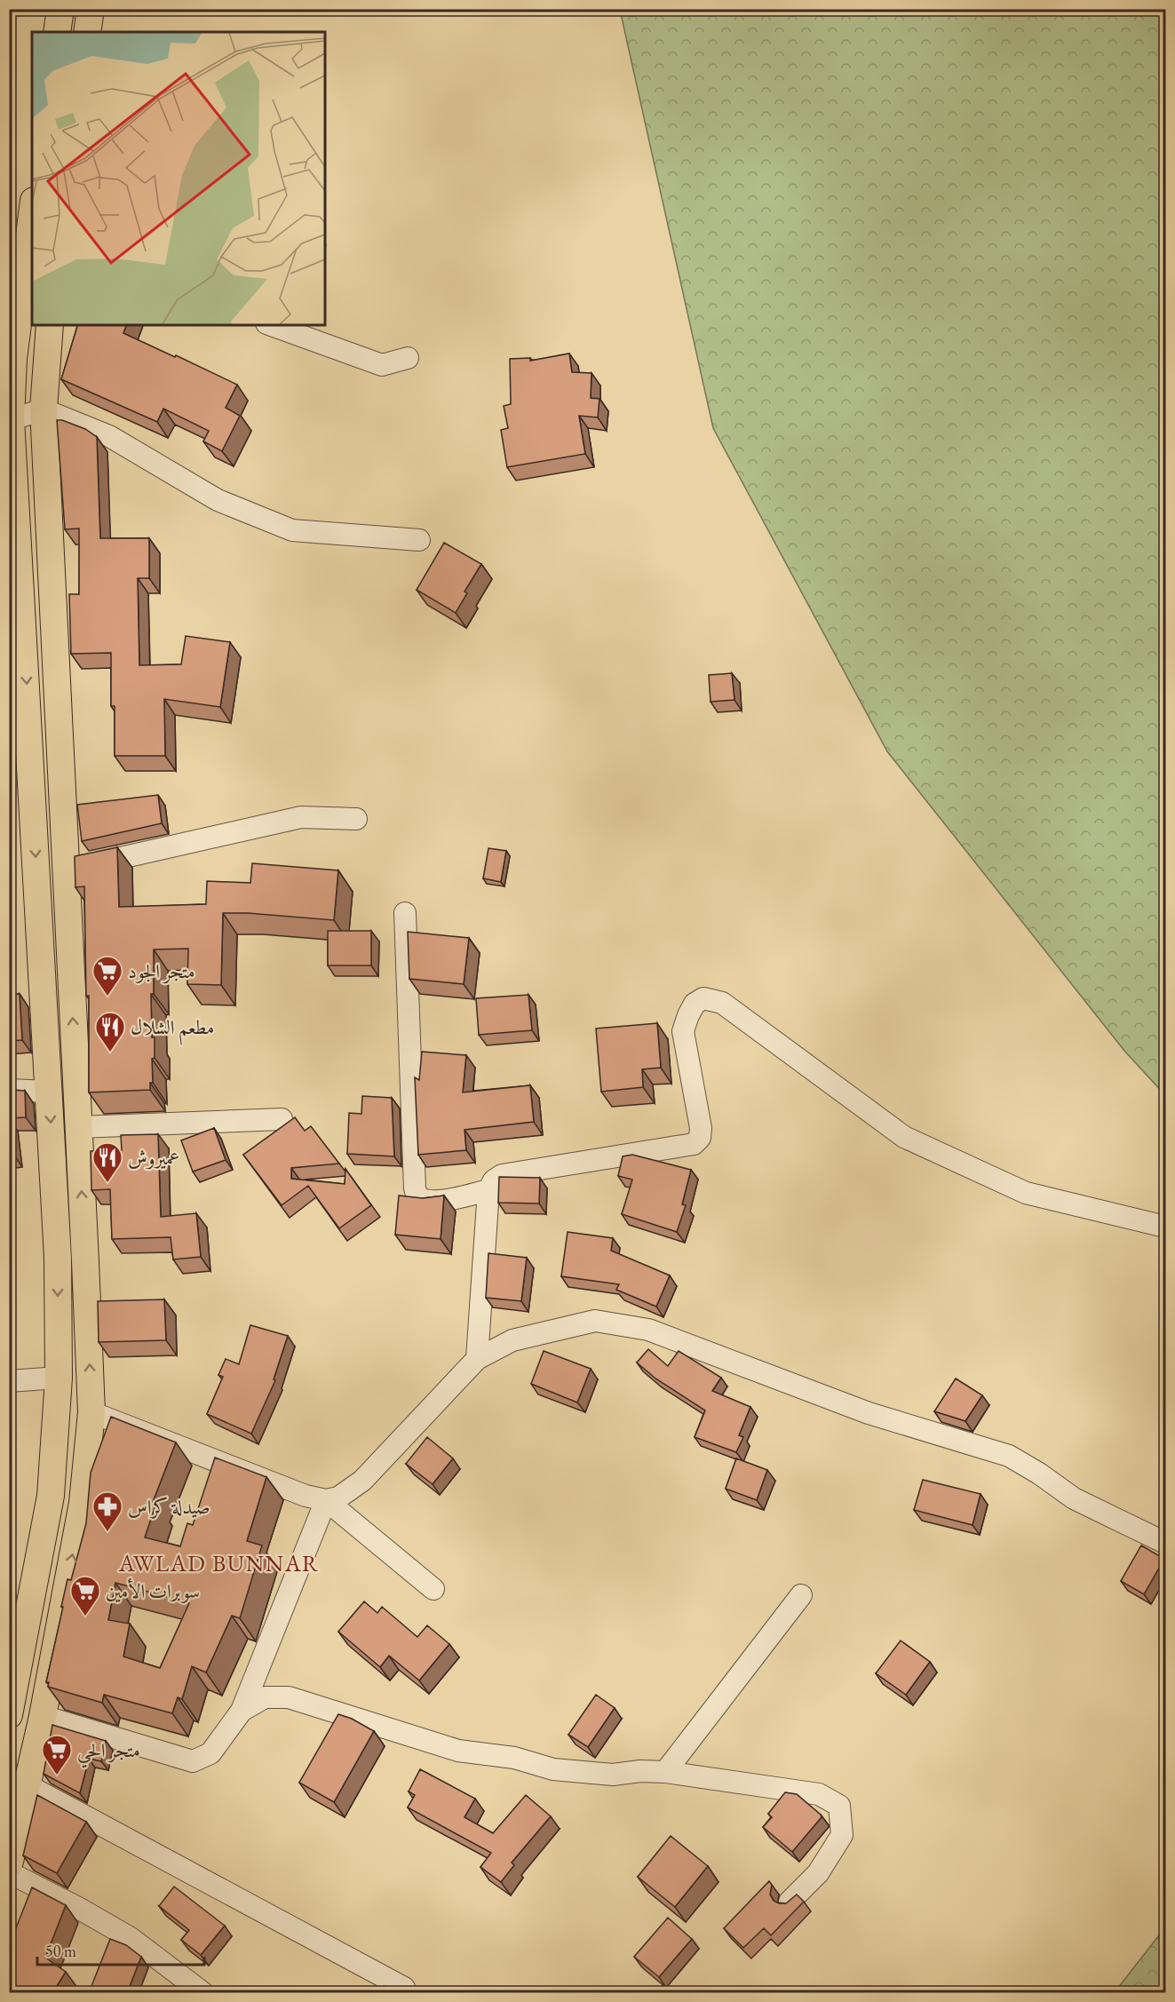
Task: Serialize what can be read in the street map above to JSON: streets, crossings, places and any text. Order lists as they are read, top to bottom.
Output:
{
  "districts": ["AWLAD BUNNAR"],
  "places": {
    "supermarket": ["متجر الجود", "سوبرات الأمين", "متجر الحي"],
    "restaurant": ["مطعم الشلال", "عميروش"],
    "pharmacy": ["صيدلة كراس"]
  },
  "scale_bar": "50 m"
}
